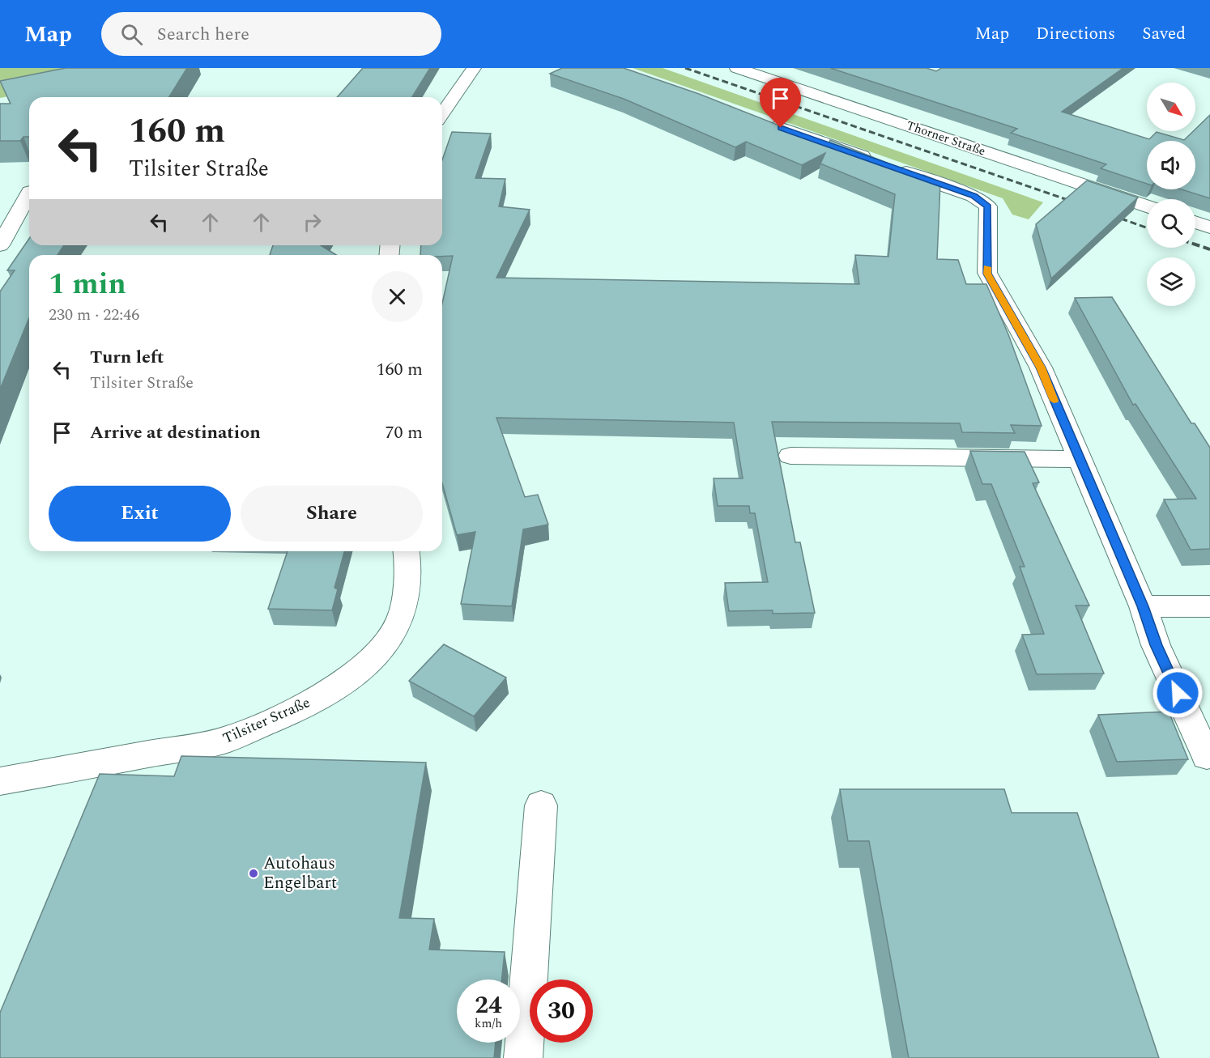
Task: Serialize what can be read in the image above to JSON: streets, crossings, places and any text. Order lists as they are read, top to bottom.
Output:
{
  "streets": {
    "street": ["Thorner Straße", "Tilsiter Straße"]
  },
  "places": ["Autohaus Engelbart"],
  "north": "bottom right",
  "page": {
    "header": "Map",
    "search": "Search here",
    "nav": ["Map", "Directions", "Saved"],
    "turn": ["160 m", "Tilsiter Straße"],
    "heading": ["1 min", "230 m · 22:46"],
    "list": [
      {
        "name": "Turn left",
        "note": "Tilsiter Straße",
        "value": "160 m"
      },
      {
        "name": "Arrive at destination",
        "value": "70 m"
      }
    ],
    "buttons": ["Exit", "Share"],
    "speed": "24 km/h",
    "limit": "30"
  }
}
